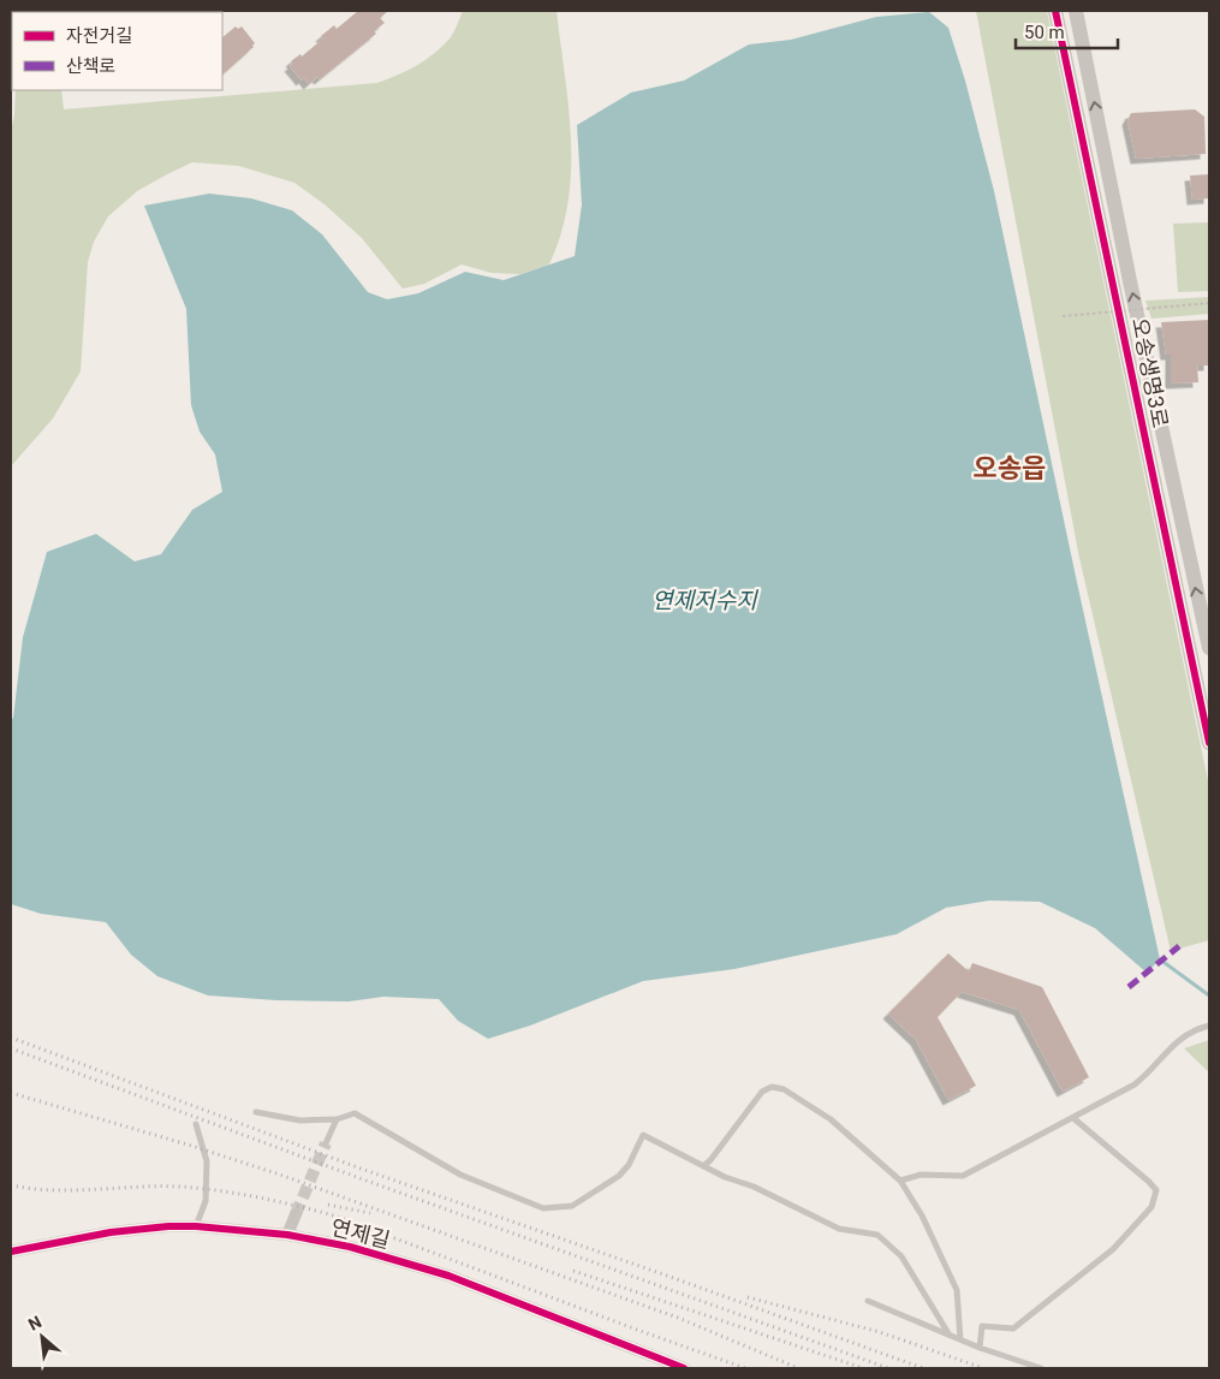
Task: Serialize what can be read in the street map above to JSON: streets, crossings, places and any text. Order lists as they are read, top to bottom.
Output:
{
  "streets": {
    "street": ["오송생명3로", "연제길"]
  },
  "districts": ["오송읍"],
  "water": ["연제저수지"],
  "legend": ["자전거길", "산책로"],
  "scale_bar": "50 m",
  "north": "top left"
}
